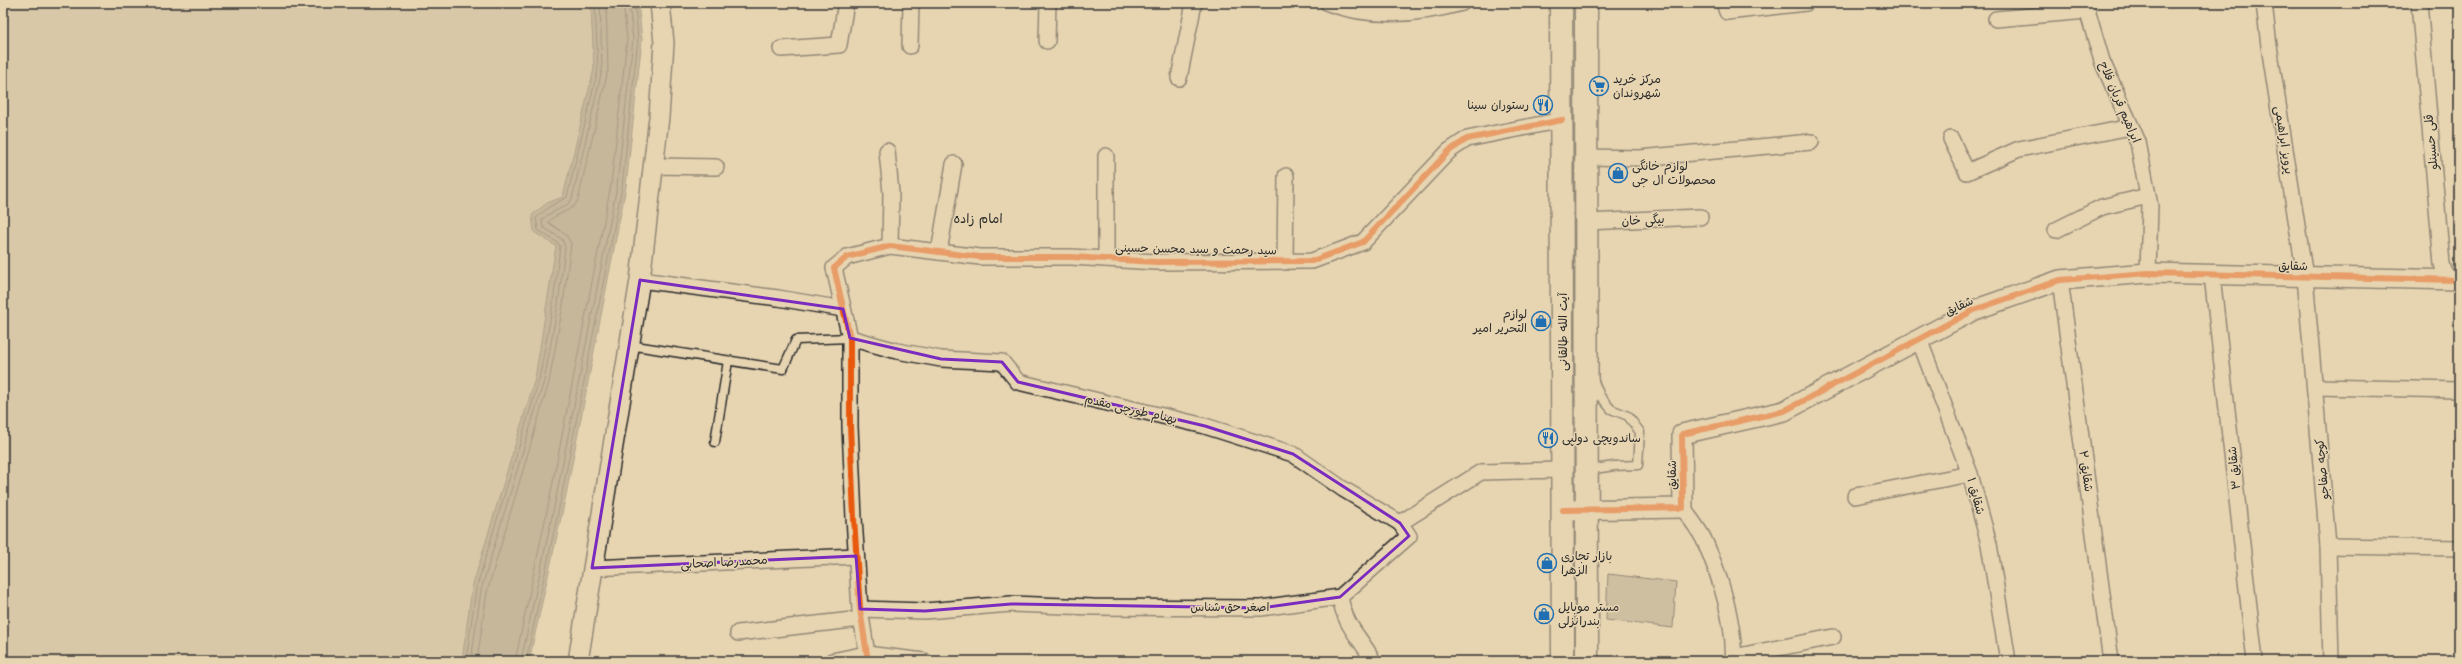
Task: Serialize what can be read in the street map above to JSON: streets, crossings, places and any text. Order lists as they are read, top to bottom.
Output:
{
  "streets": {
    "main road": ["آیت الله طالقانی"],
    "street": [
      "ابراهیم قربان فلاح",
      "پرویز ابراهیمی",
      "قلی حسینلو",
      "بیگی خان",
      "سید رحمت و سید محسن حسینی",
      "شقایق",
      "بهنام طورچی مقدم",
      "شقایق ۳",
      "کوچه صفاجو",
      "شقایق ۲",
      "شقایق ۱",
      "محمدرضا اصحابی",
      "اصغر حق شناس"
    ]
  },
  "crossings": [
    ["ابراهیم قربان فلاح", "شقایق"],
    ["پرویز ابراهیمی", "شقایق"],
    ["پرویز ابراهیمی", "کوچه صفاجو"],
    ["قلی حسینلو", "شقایق"],
    ["بیگی خان", "آیت الله طالقانی"],
    ["سید رحمت و سید محسن حسینی", "آیت الله طالقانی"],
    ["سید رحمت و سید محسن حسینی", "بهنام طورچی مقدم"],
    ["سید رحمت و سید محسن حسینی", "محمدرضا اصحابی"],
    ["سید رحمت و سید محسن حسینی", "اصغر حق شناس"],
    ["شقایق", "شقایق ۳"],
    ["شقایق", "کوچه صفاجو"],
    ["شقایق", "شقایق ۲"],
    ["شقایق", "شقایق ۱"]
  ],
  "districts": ["امام زاده"],
  "places": {
    "supermarket": ["مرکز خرید شهروندان"],
    "restaurant": ["رستوران سینا", "ساندویچی دولپی"],
    "shop": [
      "لوازم خانگی محصولات ال جی",
      "لوازم التحریر امیر",
      "بازار تجاری الزهرا",
      "مستر موبایل بندرانزلی"
    ]
  }
}
